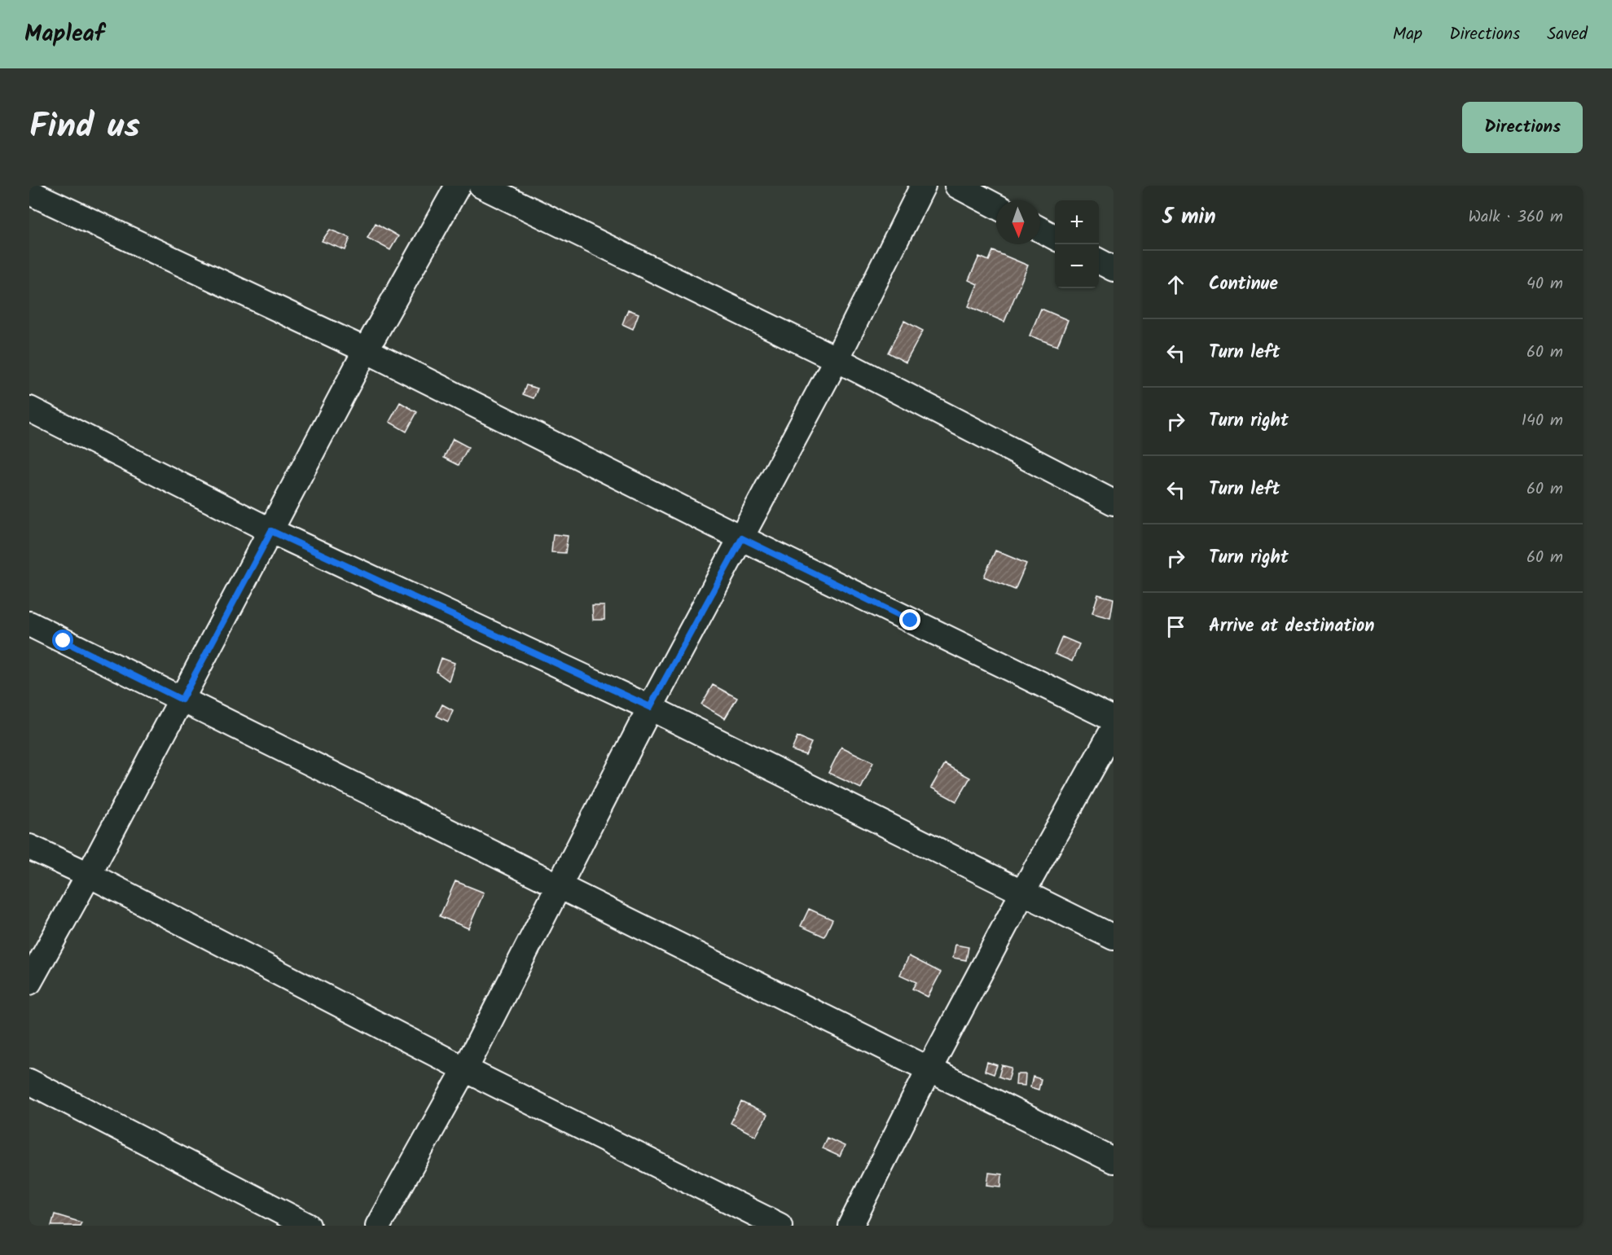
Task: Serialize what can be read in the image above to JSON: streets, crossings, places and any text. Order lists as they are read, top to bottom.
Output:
{
  "north": "bottom",
  "page": {
    "header": "Mapleaf",
    "nav": ["Map", "Directions", "Saved"],
    "title": "Find us",
    "buttons": "Directions",
    "heading": ["5 min", "Walk · 360 m"],
    "map_buttons": ["+", "−"],
    "list": [
      ["Continue", "40 m"],
      ["Turn left", "60 m"],
      ["Turn right", "140 m"],
      ["Turn left", "60 m"],
      ["Turn right", "60 m"],
      "Arrive at destination"
    ]
  }
}
